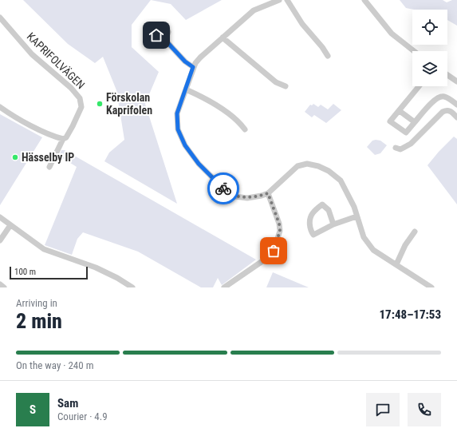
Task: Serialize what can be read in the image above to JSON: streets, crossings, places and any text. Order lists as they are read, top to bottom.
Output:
{
  "streets": {
    "street": ["KAPRIFOLVÄGEN"]
  },
  "places": ["Förskolan Kaprifolen", "Hässelby IP"],
  "scale_bar": "100 m",
  "page": {
    "scale": "100 m",
    "heading": ["2 min", "Arriving in", "17:48–17:53"],
    "panel": ["Sam", "Courier · 4.9"],
    "bar": "On the way · 240 m",
    "round": "S"
  }
}
